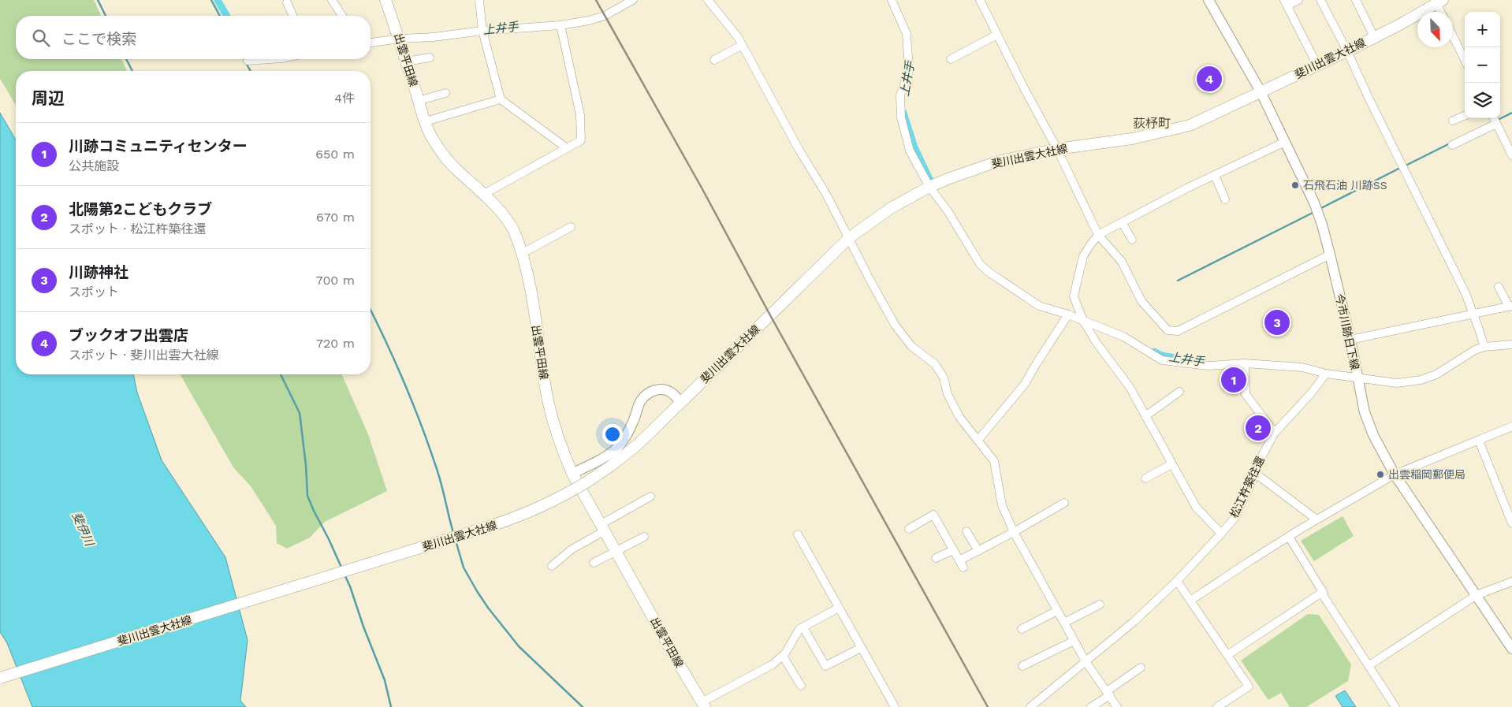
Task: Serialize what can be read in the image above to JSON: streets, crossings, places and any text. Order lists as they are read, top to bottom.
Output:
{
  "streets": {
    "main road": ["斐川出雲大社線", "出雲平田線"],
    "street": ["今市川跡日下線", "松江杵築往還"]
  },
  "crossings": [
    ["斐川出雲大社線", "今市川跡日下線"]
  ],
  "districts": ["荻杼町"],
  "water": ["上井手", "斐伊川"],
  "places": ["石飛石油 川跡SS", "出雲稲岡郵便局"],
  "north": "bottom right",
  "page": {
    "map_buttons": ["+", "−"],
    "search": "ここで検索",
    "pins": [
      "4",
      "3",
      "1",
      "2"
    ],
    "heading": ["周辺", "4件"],
    "list": [
      {
        "mark": "1",
        "name": "川跡コミュニティセンター",
        "note": "公共施設",
        "value": "650 m"
      },
      {
        "mark": "2",
        "name": "北陽第2こどもクラブ",
        "note": "スポット · 松江杵築往還",
        "value": "670 m"
      },
      {
        "mark": "3",
        "name": "川跡神社",
        "note": "スポット",
        "value": "700 m"
      },
      {
        "mark": "4",
        "name": "ブックオフ出雲店",
        "note": "スポット · 斐川出雲大社線",
        "value": "720 m"
      }
    ]
  }
}
